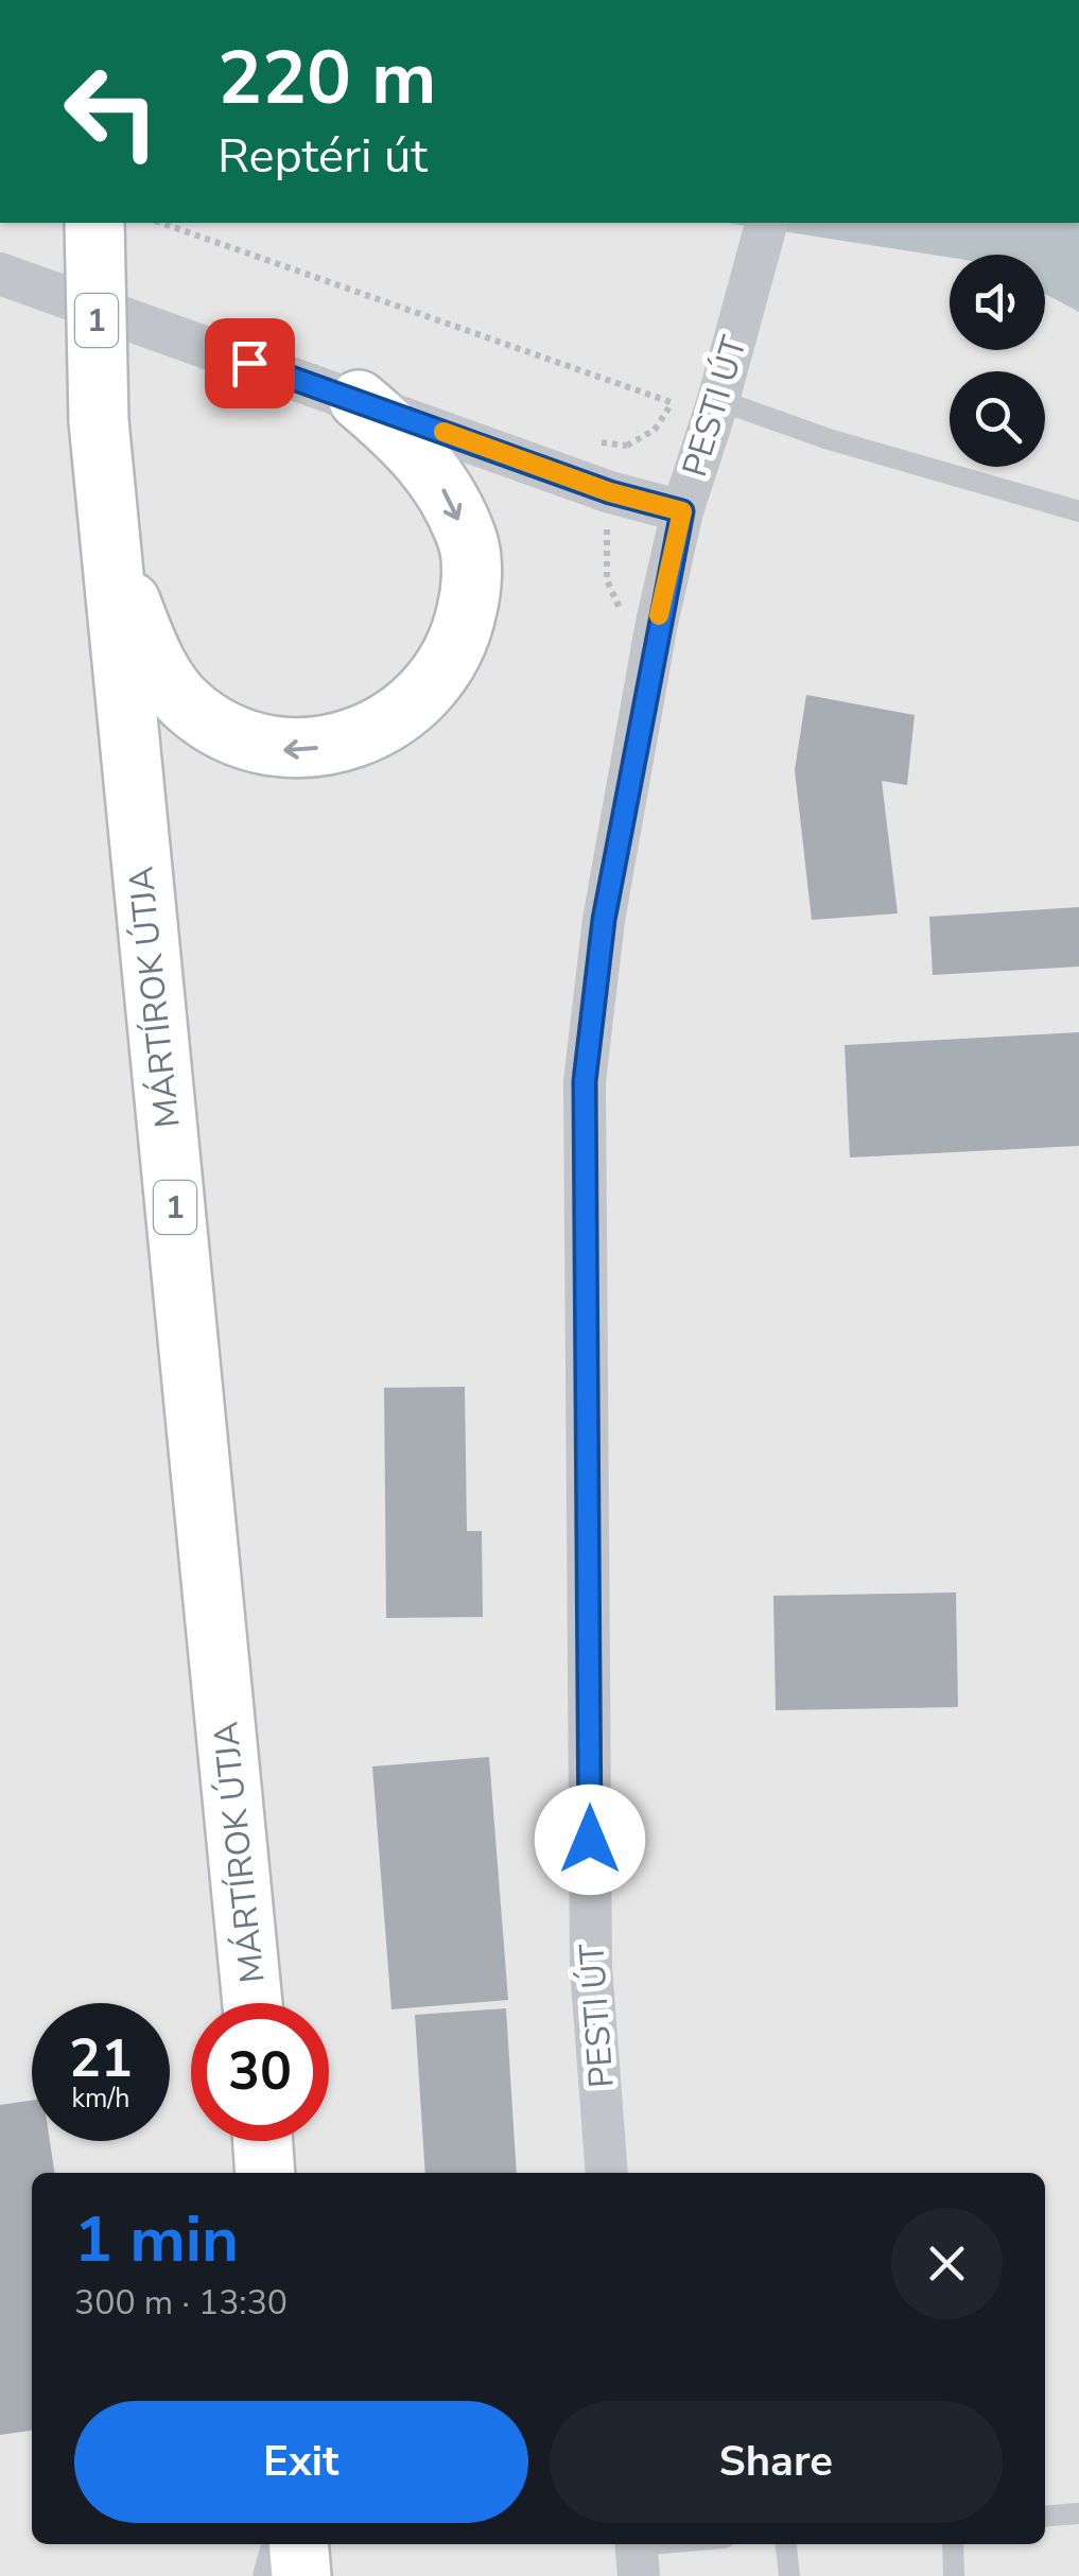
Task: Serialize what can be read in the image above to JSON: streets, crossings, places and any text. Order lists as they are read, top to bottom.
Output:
{
  "streets": {
    "main road": ["1", "MÁRTÍROK ÚTJA"],
    "street": ["PESTI ÚT"]
  },
  "page": {
    "turn": ["220 m", "Reptéri út"],
    "speed": "21 km/h",
    "limit": "30",
    "heading": ["1 min", "300 m · 13:30"],
    "buttons": ["Exit", "Share"]
  }
}
